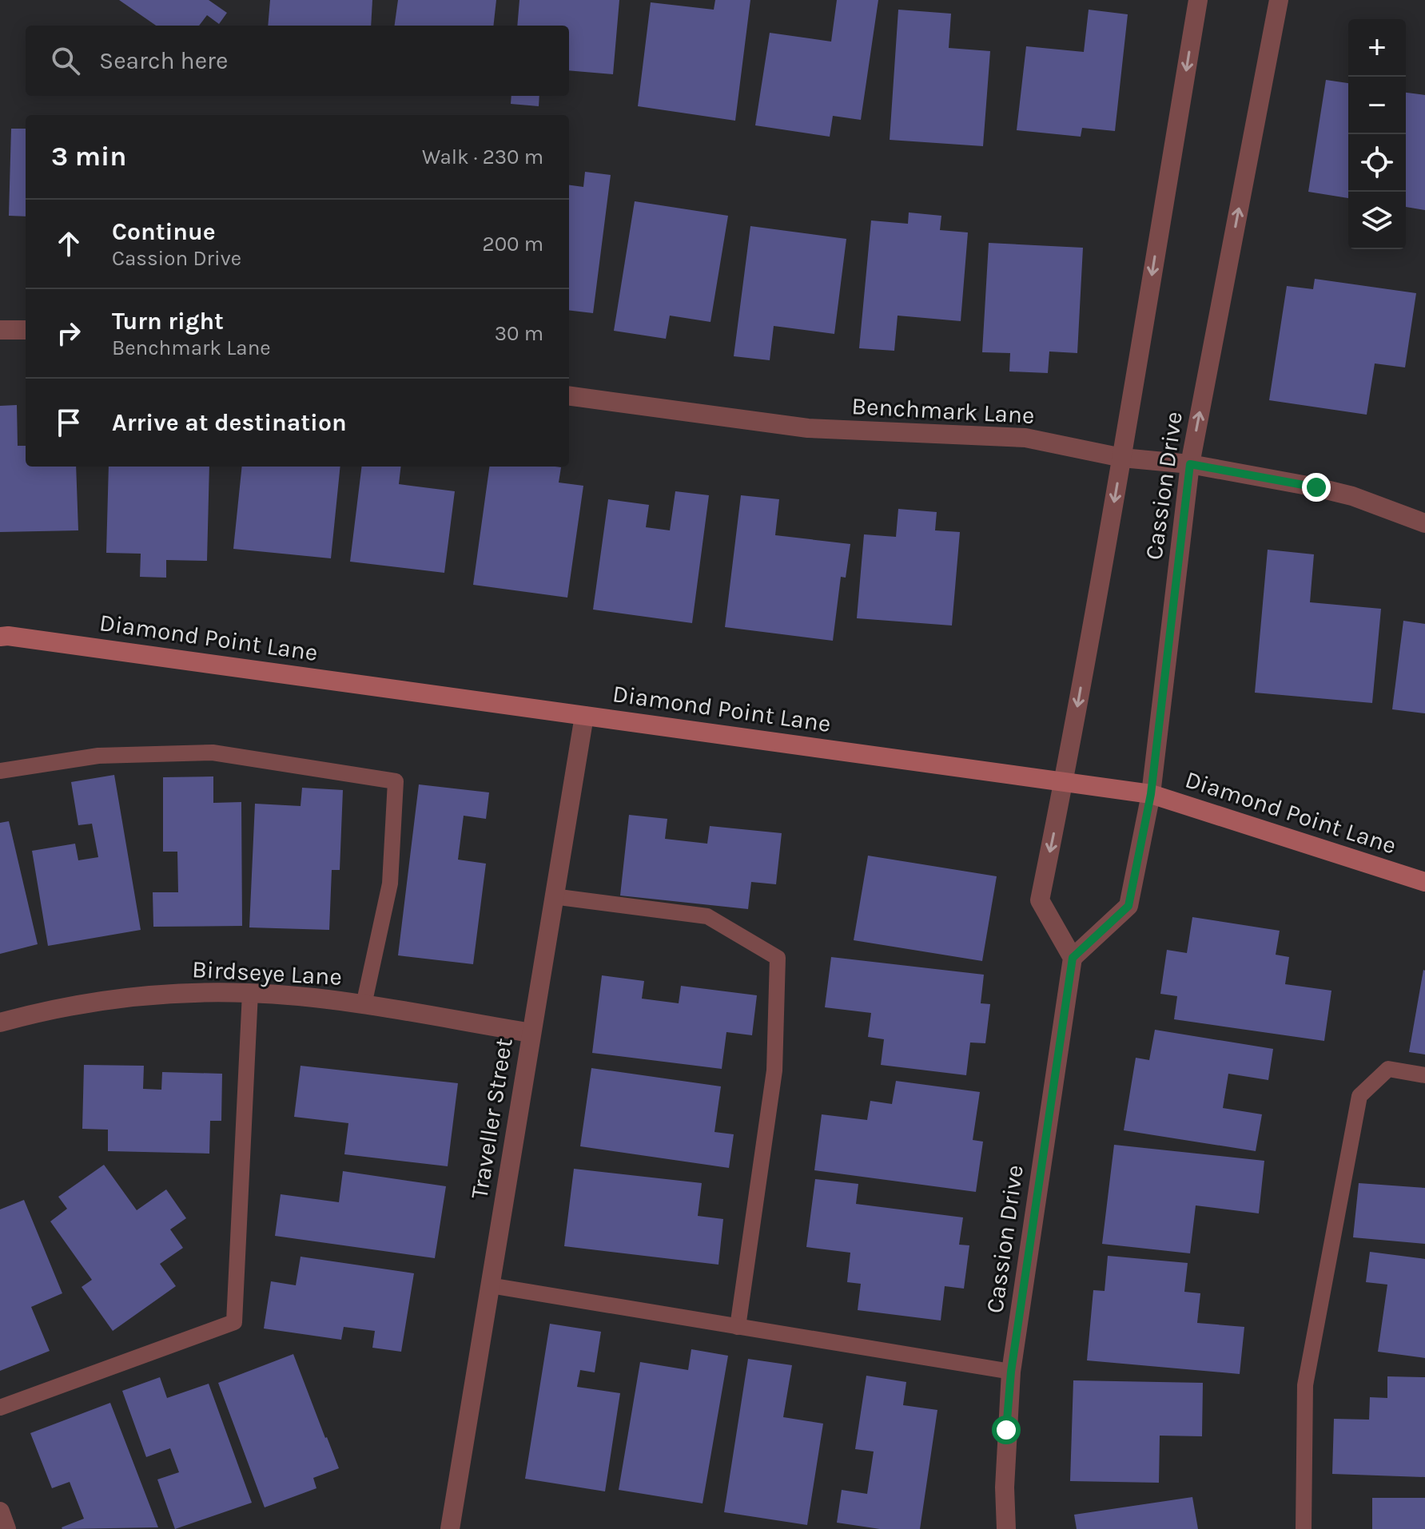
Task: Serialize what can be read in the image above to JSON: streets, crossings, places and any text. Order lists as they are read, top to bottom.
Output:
{
  "streets": {
    "street": [
      "Benchmark Lane",
      "Cassion Drive",
      "Diamond Point Lane",
      "Birdseye Lane",
      "Traveller Street"
    ]
  },
  "crossings": [
    ["Benchmark Lane", "Cassion Drive"],
    ["Cassion Drive", "Diamond Point Lane"],
    ["Diamond Point Lane", "Traveller Street"],
    ["Birdseye Lane", "Traveller Street"]
  ],
  "page": {
    "map_buttons": ["+", "−"],
    "search": "Search here",
    "heading": ["3 min", "Walk · 230 m"],
    "list": [
      ["Continue", "Cassion Drive", "200 m"],
      ["Turn right", "Benchmark Lane", "30 m"],
      "Arrive at destination"
    ]
  }
}
